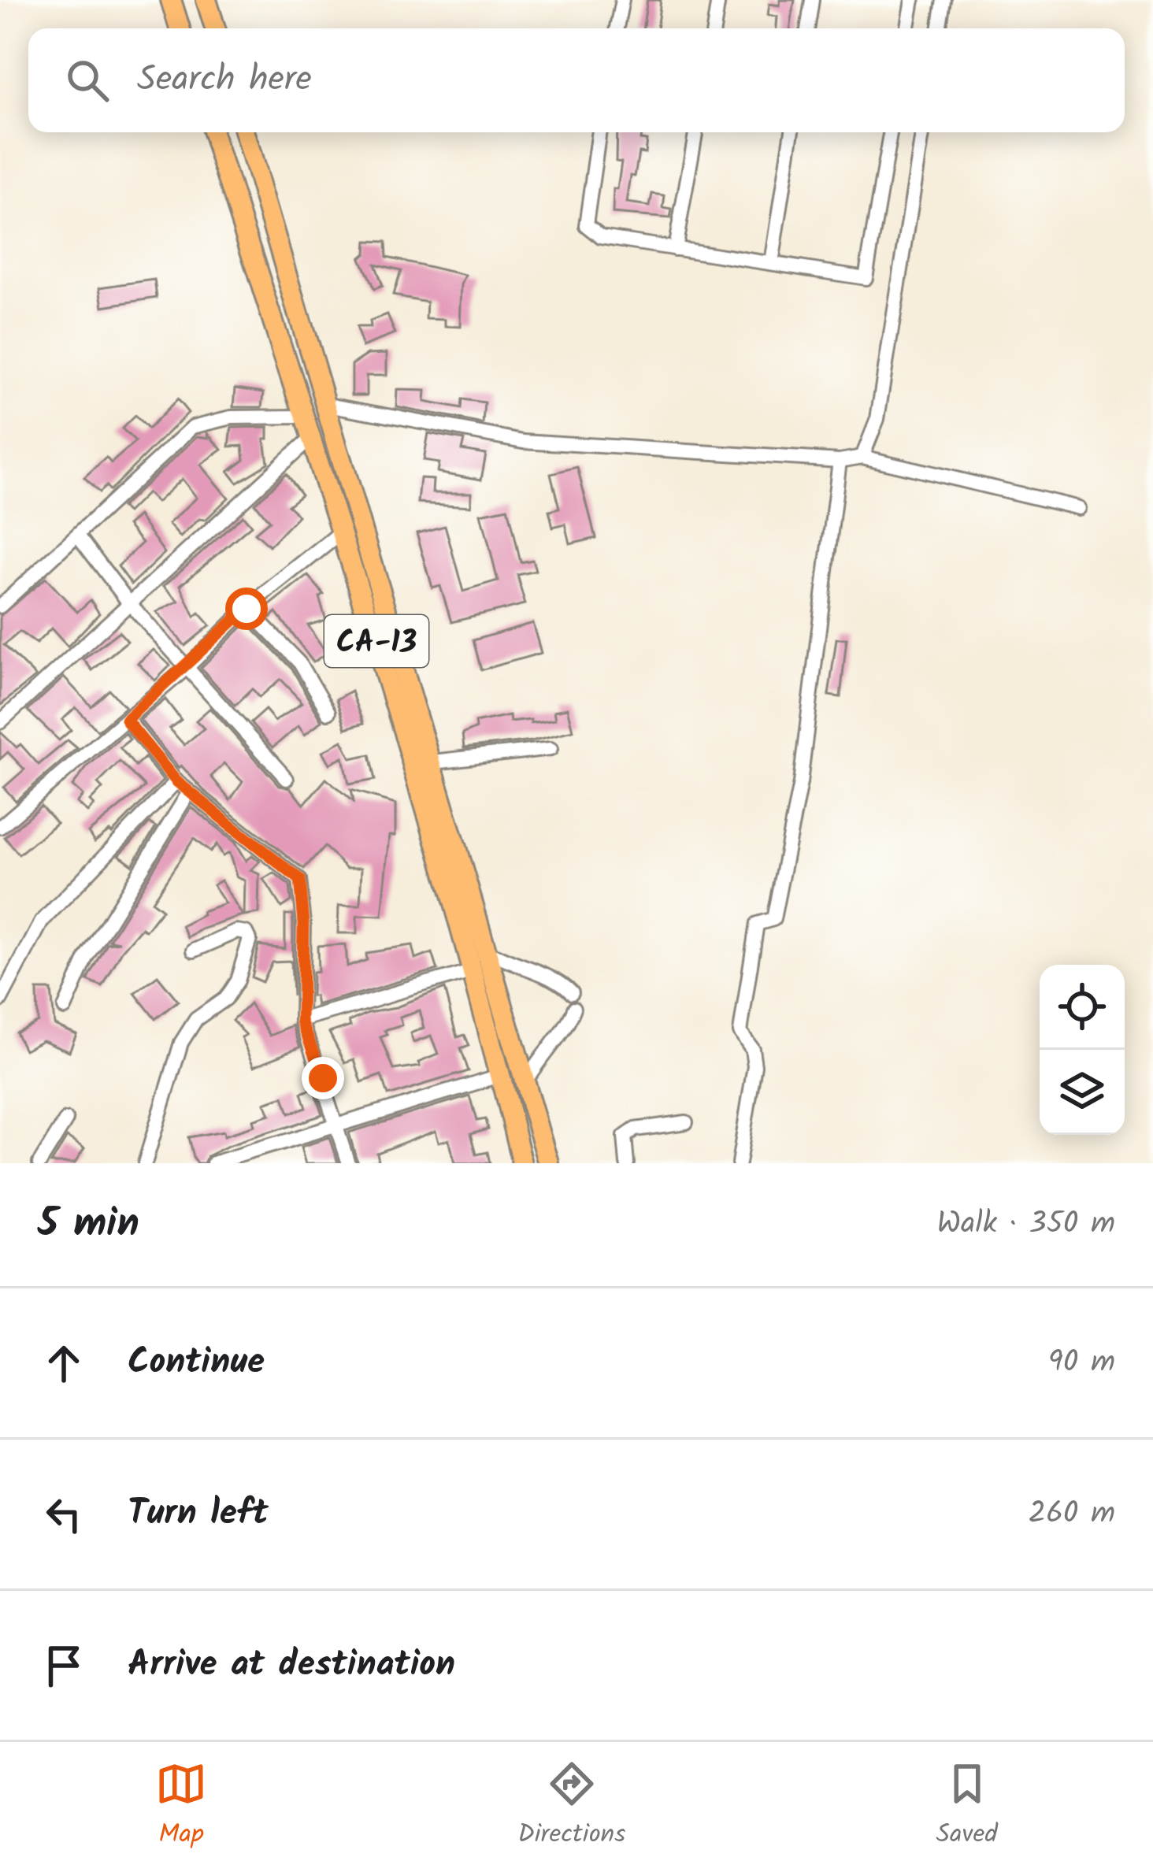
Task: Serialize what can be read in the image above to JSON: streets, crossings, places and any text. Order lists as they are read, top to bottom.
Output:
{
  "streets": {
    "highway": ["CA-13"]
  },
  "page": {
    "search": "Search here",
    "heading": ["5 min", "Walk · 350 m"],
    "list": [
      ["Continue", "90 m"],
      ["Turn left", "260 m"],
      "Arrive at destination"
    ],
    "nav": ["Map", "Directions", "Saved"]
  }
}
